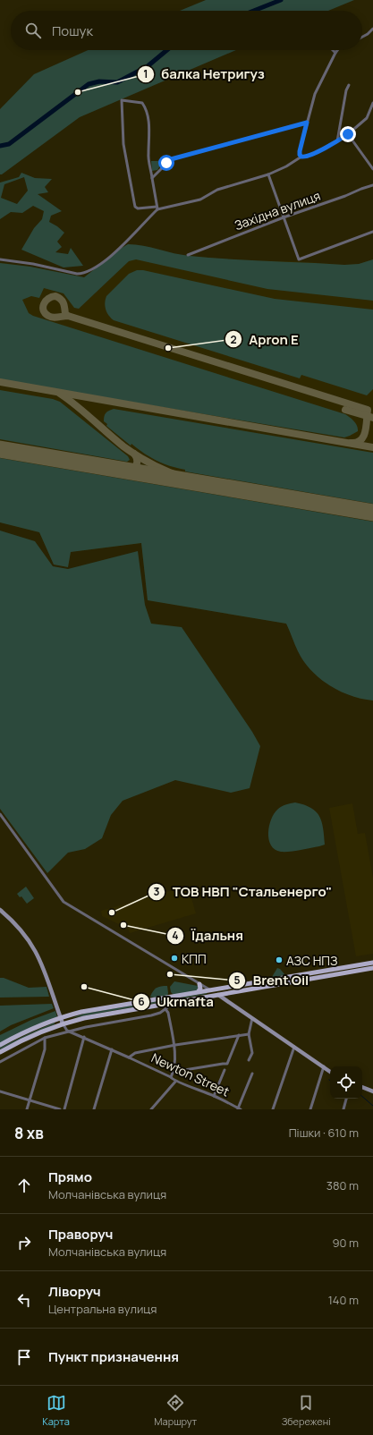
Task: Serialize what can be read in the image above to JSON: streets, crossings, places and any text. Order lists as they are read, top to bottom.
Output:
{
  "streets": {
    "street": ["Західна вулиця", "Newton Street"]
  },
  "places": [
    "балка Нетригуз",
    "Apron E",
    "ТОВ НВП \"Стальенерго\"",
    "Їдальня",
    "КПП",
    "АЗС НПЗ",
    "Brent Oil",
    "Ukrnafta"
  ],
  "page": {
    "search": "Пошук",
    "heading": ["8 хв", "Пішки · 610 m"],
    "list": [
      ["Прямо", "Молчанівська вулиця", "380 m"],
      ["Праворуч", "Молчанівська вулиця", "90 m"],
      ["Ліворуч", "Центральна вулиця", "140 m"],
      "Пункт призначення"
    ],
    "nav": ["Карта", "Маршрут", "Збережені"]
  }
}
